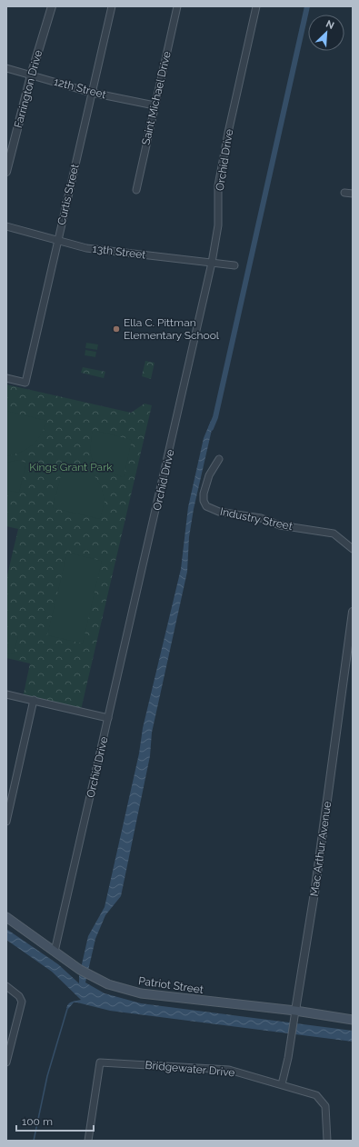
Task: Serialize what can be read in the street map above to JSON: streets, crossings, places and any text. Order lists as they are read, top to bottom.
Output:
{
  "streets": {
    "main road": ["Patriot Street"],
    "street": [
      "12th Street",
      "Farrington Drive",
      "Saint Michael Drive",
      "Orchid Drive",
      "Curtis Street",
      "13th Street",
      "Industry Street",
      "Mac Arthur Avenue",
      "Bridgewater Drive"
    ]
  },
  "crossings": [
    ["12th Street", "Farrington Drive"],
    ["12th Street", "Saint Michael Drive"],
    ["12th Street", "Curtis Street"],
    ["Orchid Drive", "13th Street"],
    ["Orchid Drive", "Patriot Street"],
    ["Curtis Street", "13th Street"],
    ["Mac Arthur Avenue", "Patriot Street"],
    ["Mac Arthur Avenue", "Bridgewater Drive"]
  ],
  "parks": ["Kings Grant Park"],
  "places": ["Ella C. Pittman Elementary School"],
  "scale_bar": "100 m",
  "north": "top right"
}
